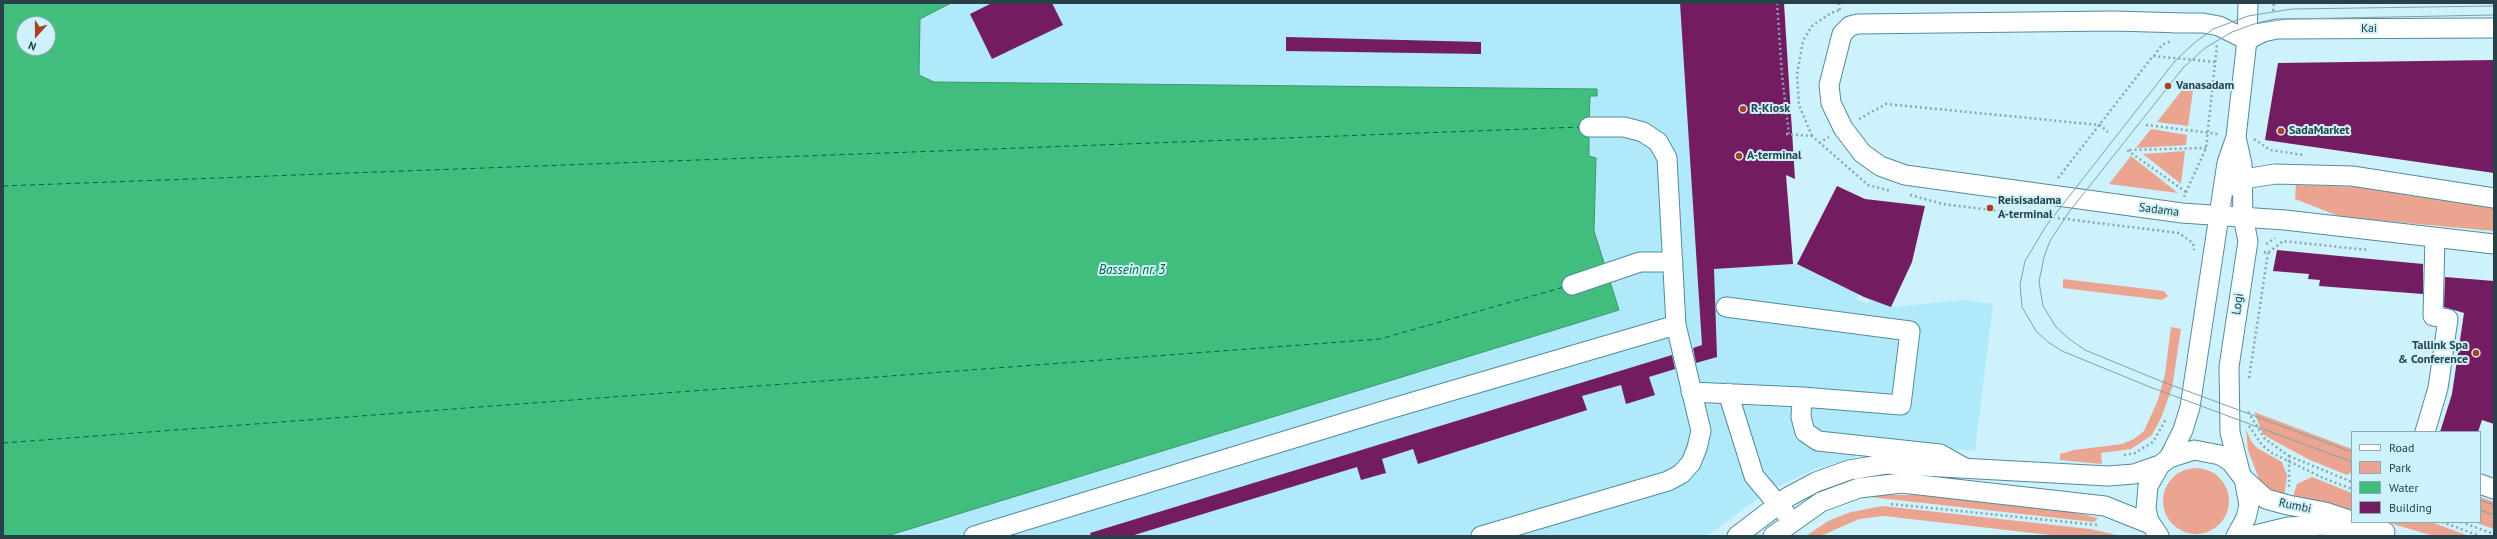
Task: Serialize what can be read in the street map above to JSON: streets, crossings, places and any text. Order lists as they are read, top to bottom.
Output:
{
  "streets": {
    "street": [
      "Kai",
      "Sadama",
      "Logi",
      "Rumbi"
    ]
  },
  "crossings": [
    ["Kai", "Logi"],
    ["Sadama", "Logi"],
    ["Logi", "Rumbi"]
  ],
  "water": ["Bassein nr. 3"],
  "places": [
    "Vanasadam",
    "R-Kiosk",
    "SadaMarket",
    "A-terminal",
    "Reisisadama A-terminal",
    "Tallink Spa & Conference"
  ],
  "legend": [
    "Road",
    "Park",
    "Water",
    "Building"
  ],
  "north": "bottom"
}
